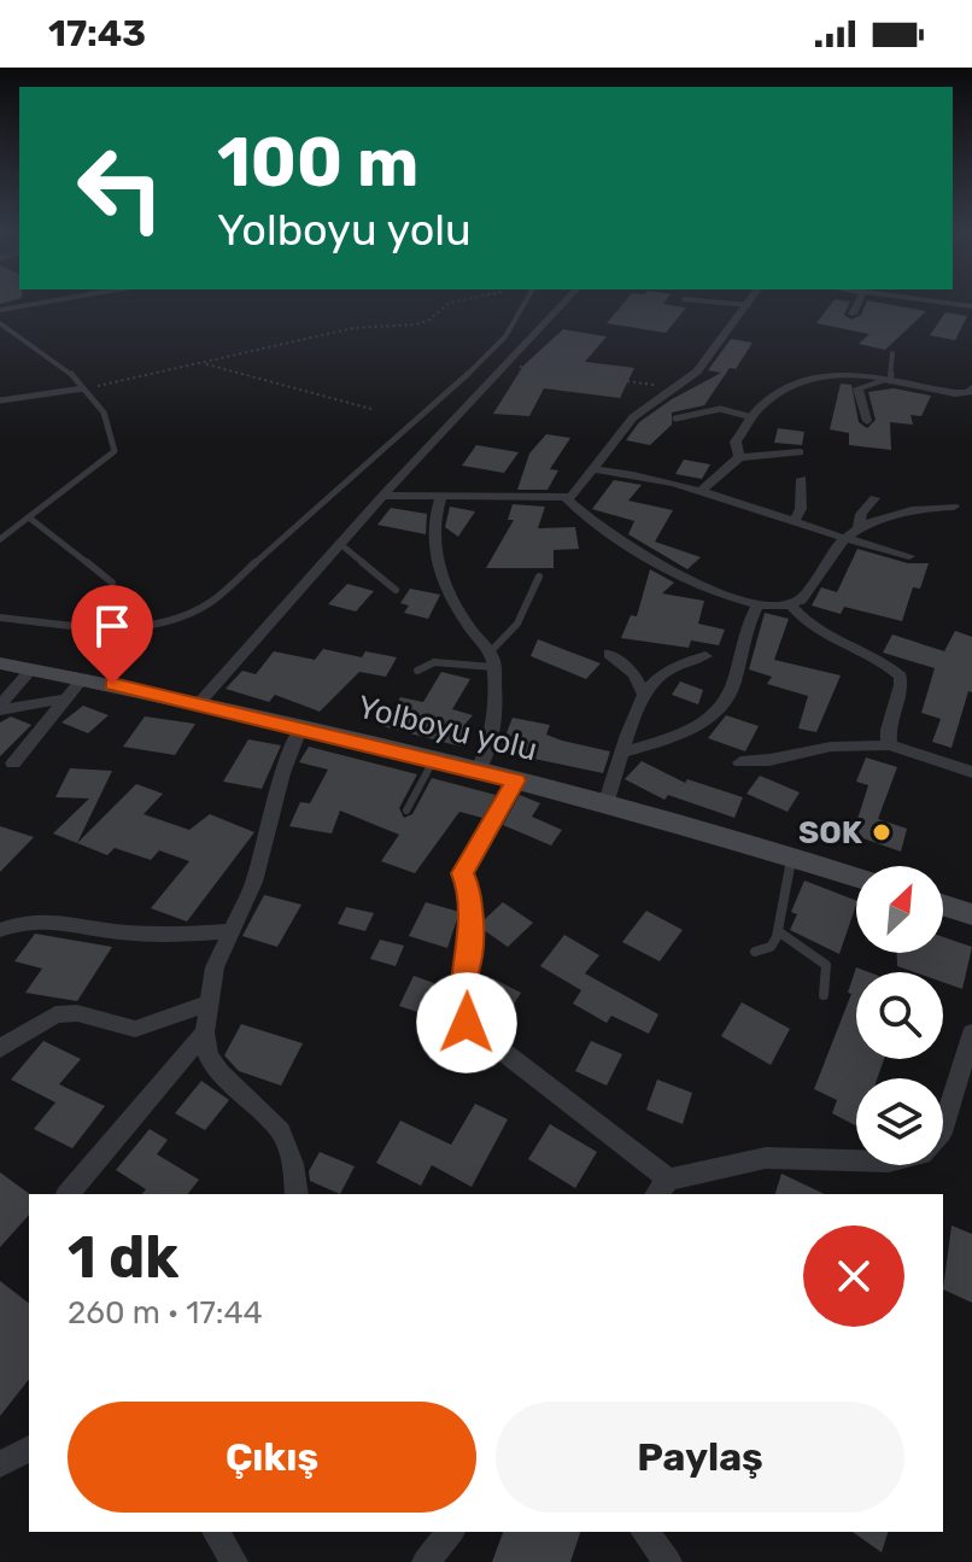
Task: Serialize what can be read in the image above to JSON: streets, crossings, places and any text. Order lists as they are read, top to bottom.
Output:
{
  "streets": {
    "main road": ["Yolboyu yolu"]
  },
  "places": ["SOK"],
  "north": "top right",
  "page": {
    "status": "17:43",
    "turn": ["100 m", "Yolboyu yolu"],
    "heading": ["1 dk", "260 m · 17:44"],
    "buttons": ["Çıkış", "Paylaş"]
  }
}
